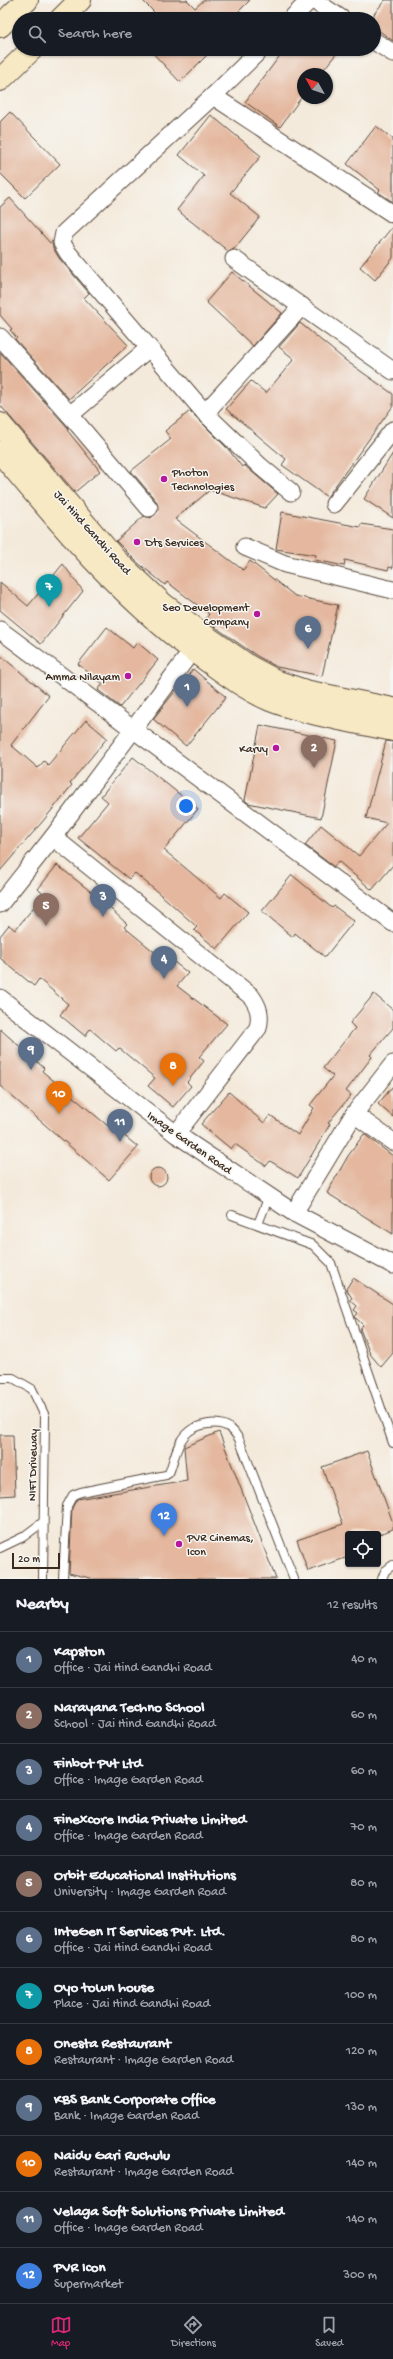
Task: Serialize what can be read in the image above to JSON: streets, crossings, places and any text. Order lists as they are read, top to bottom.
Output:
{
  "streets": {
    "street": ["Jai Hind Gandhi Road", "Image Garden Road"],
    "lane": ["NIFT Driveway"]
  },
  "places": [
    "Photon Technologies",
    "Dts Services",
    "Seo Development Company",
    "Amma Nilayam",
    "Karvy",
    "PVR Cinemas, Icon"
  ],
  "scale_bar": "20 m",
  "north": "top left",
  "page": {
    "search": "Search here",
    "pins": [
      "7",
      "6",
      "1",
      "2",
      "3",
      "5",
      "4",
      "9",
      "8",
      "10",
      "11",
      "12"
    ],
    "scale": "20 m",
    "heading": ["Nearby", "12 results"],
    "list": [
      {
        "mark": "1",
        "name": "Kapston",
        "note": "Office · Jai Hind Gandhi Road",
        "value": "40 m"
      },
      {
        "mark": "2",
        "name": "Narayana Techno School",
        "note": "School · Jai Hind Gandhi Road",
        "value": "60 m"
      },
      {
        "mark": "3",
        "name": "Finbot Pvt Ltd",
        "note": "Office · Image Garden Road",
        "value": "60 m"
      },
      {
        "mark": "4",
        "name": "Finexcore India Private Limited",
        "note": "Office · Image Garden Road",
        "value": "70 m"
      },
      {
        "mark": "5",
        "name": "Orbit Educational Institutions",
        "note": "University · Image Garden Road",
        "value": "80 m"
      },
      {
        "mark": "6",
        "name": "InteGen IT Services Pvt. Ltd.",
        "note": "Office · Jai Hind Gandhi Road",
        "value": "80 m"
      },
      {
        "mark": "7",
        "name": "Oyo town house",
        "note": "Place · Jai Hind Gandhi Road",
        "value": "100 m"
      },
      {
        "mark": "8",
        "name": "Onesta Restaurant",
        "note": "Restaurant · Image Garden Road",
        "value": "120 m"
      },
      {
        "mark": "9",
        "name": "KBS Bank Corporate Office",
        "note": "Bank · Image Garden Road",
        "value": "130 m"
      },
      {
        "mark": "10",
        "name": "Naidu Gari Ruchulu",
        "note": "Restaurant · Image Garden Road",
        "value": "140 m"
      },
      {
        "mark": "11",
        "name": "Velaga Soft Solutions Private Limited",
        "note": "Office · Image Garden Road",
        "value": "140 m"
      },
      {
        "mark": "12",
        "name": "PVR Icon",
        "note": "Supermarket",
        "value": "300 m"
      }
    ],
    "nav": ["Map", "Directions", "Saved"]
  }
}
